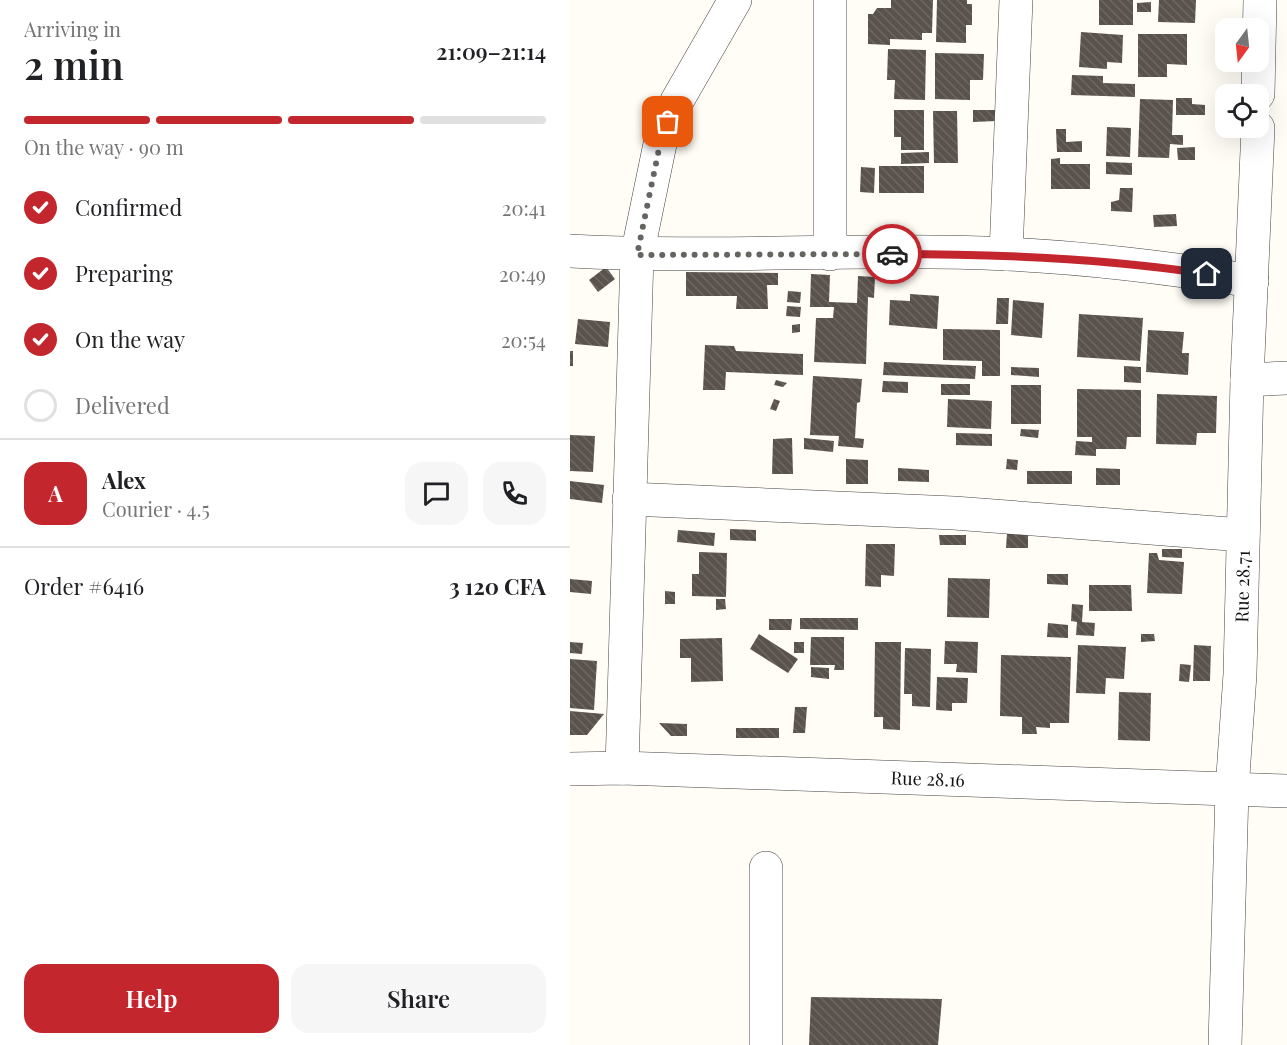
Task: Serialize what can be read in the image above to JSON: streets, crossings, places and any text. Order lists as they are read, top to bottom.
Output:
{
  "streets": {
    "street": ["Rue 28.71", "Rue 28.16"]
  },
  "crossings": [
    ["Rue 28.71", "Rue 28.16"]
  ],
  "north": "bottom",
  "page": {
    "heading": ["2 min", "Arriving in", "21:09–21:14"],
    "panel": [
      "Alex",
      "Courier · 4.5",
      "Order #6416",
      "3 120 CFA"
    ],
    "bar": "On the way · 90 m",
    "list": [
      ["Confirmed", "20:41"],
      ["Preparing", "20:49"],
      ["On the way", "20:54"],
      "Delivered"
    ],
    "round": "A",
    "buttons": ["Help", "Share"]
  }
}
